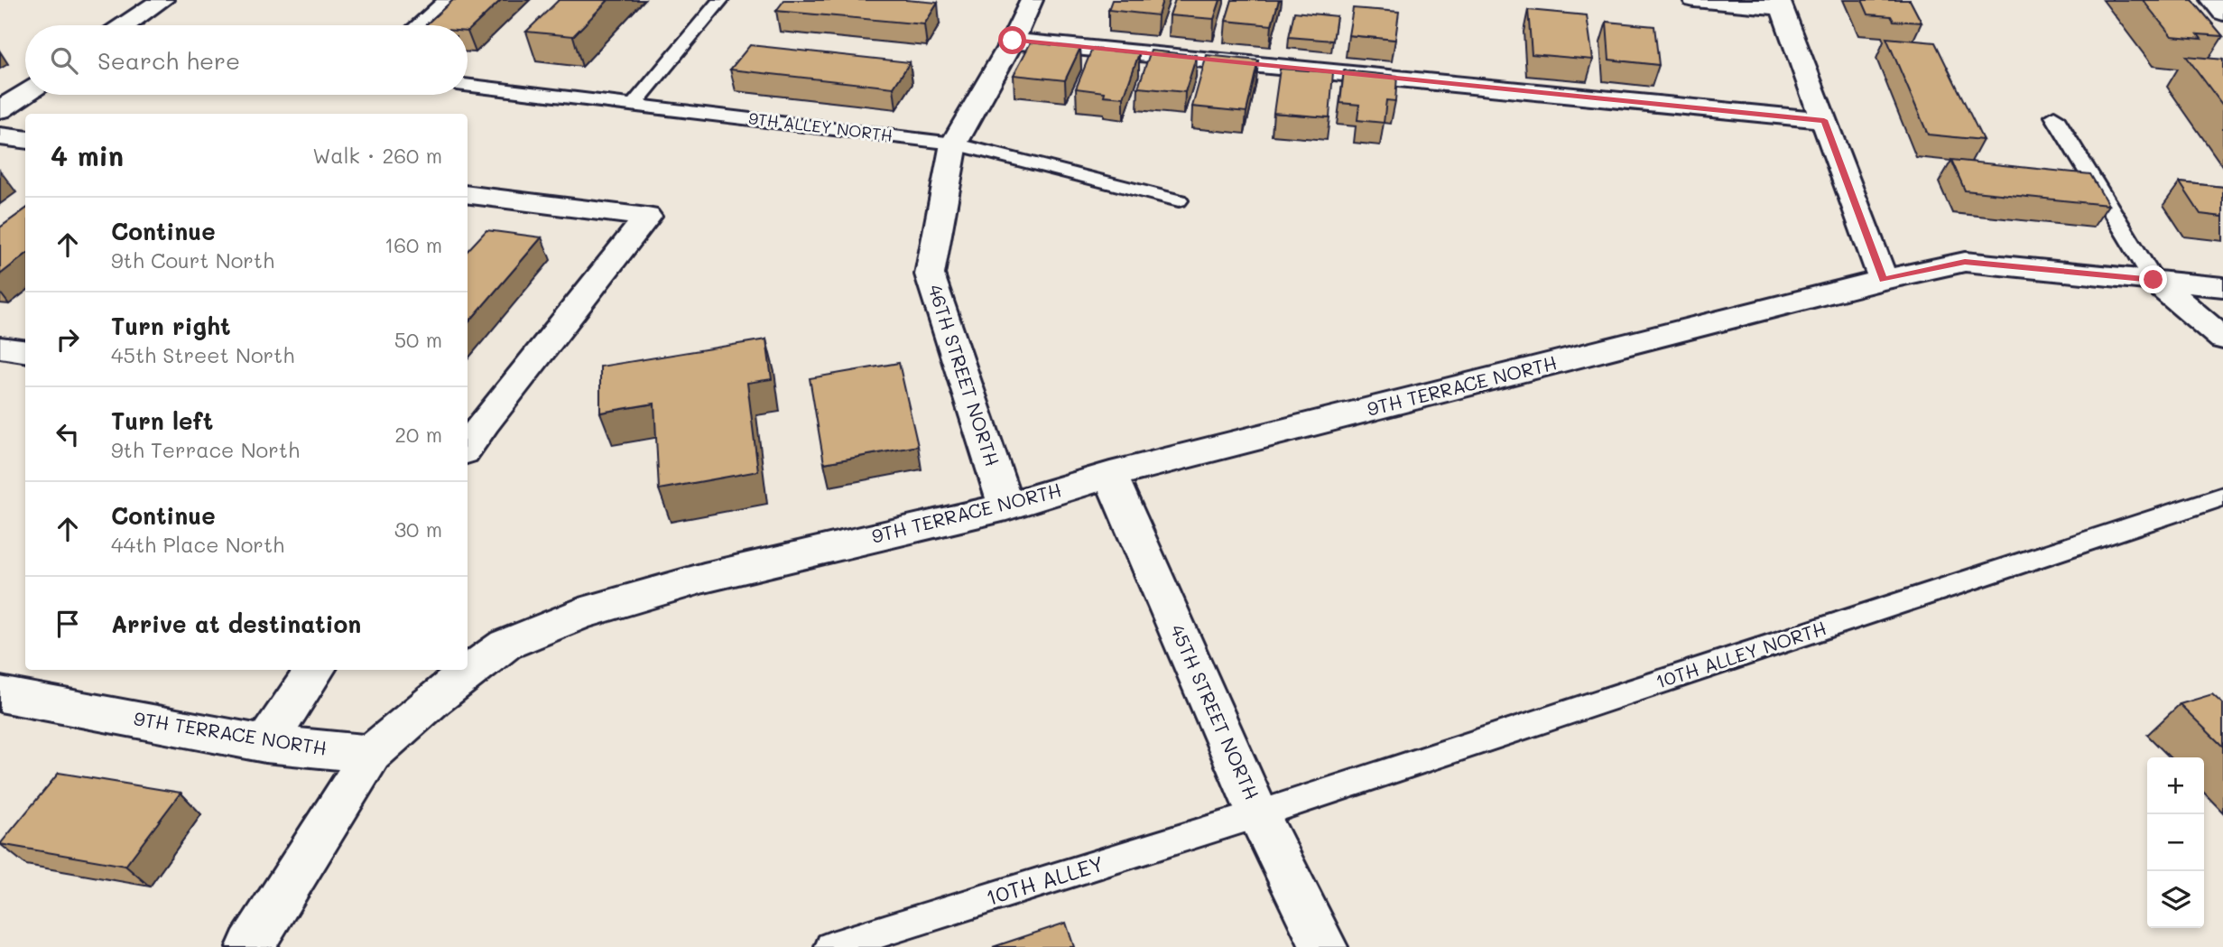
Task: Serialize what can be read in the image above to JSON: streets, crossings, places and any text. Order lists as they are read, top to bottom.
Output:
{
  "streets": {
    "street": ["46TH STREET NORTH", "9TH TERRACE NORTH", "45TH STREET NORTH"],
    "lane": ["9TH ALLEY NORTH", "10TH ALLEY NORTH", "10TH ALLEY"]
  },
  "crossings": [
    ["9TH ALLEY NORTH", "46TH STREET NORTH"],
    ["46TH STREET NORTH", "9TH TERRACE NORTH"],
    ["9TH TERRACE NORTH", "45TH STREET NORTH"],
    ["10TH ALLEY NORTH", "45TH STREET NORTH"],
    ["10TH ALLEY NORTH", "10TH ALLEY"],
    ["45TH STREET NORTH", "10TH ALLEY"]
  ],
  "page": {
    "search": "Search here",
    "heading": ["4 min", "Walk · 260 m"],
    "list": [
      ["Continue", "9th Court North", "160 m"],
      ["Turn right", "45th Street North", "50 m"],
      ["Turn left", "9th Terrace North", "20 m"],
      ["Continue", "44th Place North", "30 m"],
      "Arrive at destination"
    ],
    "map_buttons": ["+", "−"]
  }
}
